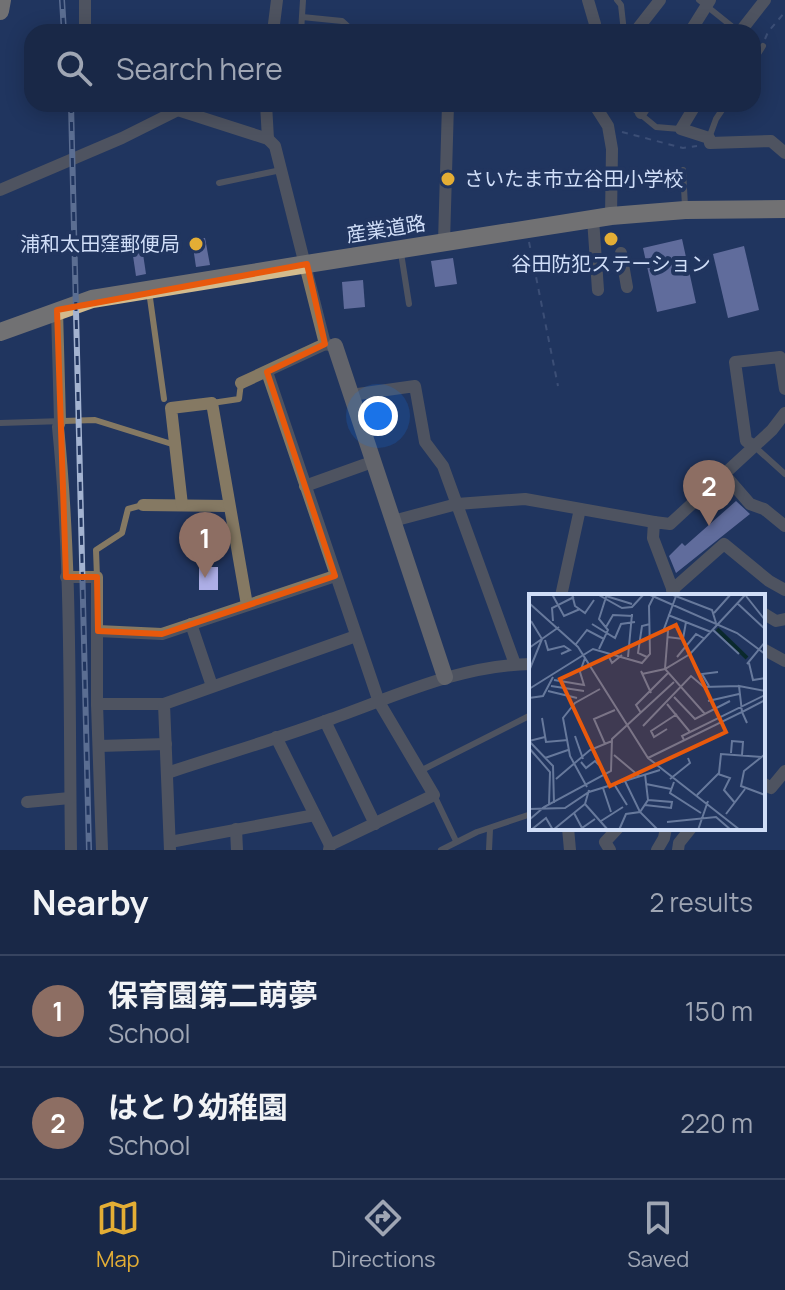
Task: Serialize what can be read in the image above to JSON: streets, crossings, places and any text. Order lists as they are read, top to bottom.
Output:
{
  "streets": {
    "main road": ["産業道路"]
  },
  "places": ["さいたま市立谷田小学校", "谷田防犯ステーション", "浦和太田窪郵便局"],
  "page": {
    "search": "Search here",
    "pins": ["2", "1"],
    "heading": ["Nearby", "2 results"],
    "list": [
      {
        "mark": "1",
        "name": "保育園第二萌夢",
        "note": "School",
        "value": "150 m"
      },
      {
        "mark": "2",
        "name": "はとり幼稚園",
        "note": "School",
        "value": "220 m"
      }
    ],
    "nav": ["Map", "Directions", "Saved"]
  }
}
